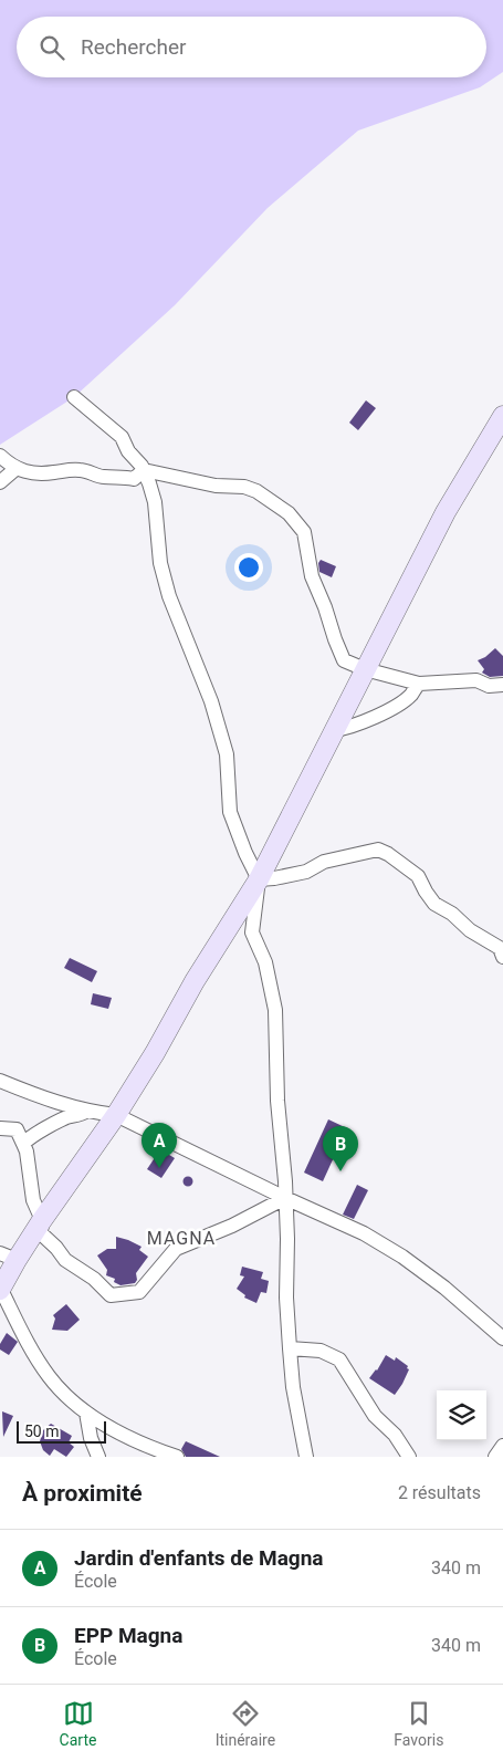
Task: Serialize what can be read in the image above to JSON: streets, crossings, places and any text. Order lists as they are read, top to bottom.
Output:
{
  "districts": ["MAGNA"],
  "scale_bar": "50 m",
  "page": {
    "search": "Rechercher",
    "pins": ["A", "B"],
    "scale": "50 m",
    "heading": ["À proximité", "2 résultats"],
    "list": [
      {
        "mark": "A",
        "name": "Jardin d'enfants de Magna",
        "note": "École",
        "value": "340 m"
      },
      {
        "mark": "B",
        "name": "EPP Magna",
        "note": "École",
        "value": "340 m"
      }
    ],
    "nav": ["Carte", "Itinéraire", "Favoris"]
  }
}
